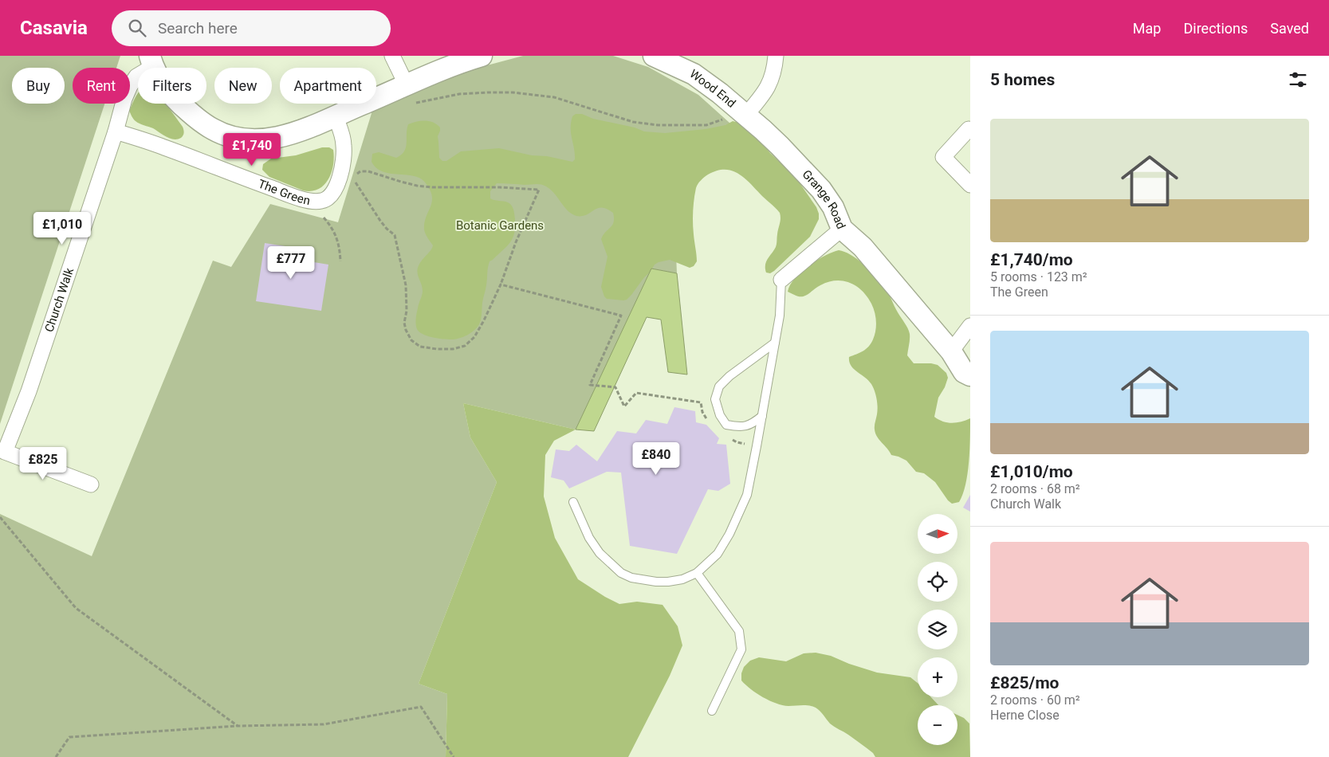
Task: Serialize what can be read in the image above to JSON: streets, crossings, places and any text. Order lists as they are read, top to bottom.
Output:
{
  "streets": {
    "street": [
      "Wood End",
      "The Green",
      "Grange Road",
      "Church Walk"
    ]
  },
  "crossings": [
    ["Wood End", "Grange Road"],
    ["The Green", "Church Walk"]
  ],
  "parks": ["Botanic Gardens"],
  "north": "right",
  "page": {
    "header": "Casavia",
    "search": "Search here",
    "nav": ["Map", "Directions", "Saved"],
    "heading": "5 homes",
    "chip": [
      "Buy",
      "Rent",
      "Filters",
      "New",
      "Apartment"
    ],
    "list": [
      {
        "name": "£1,740/mo",
        "note": "5 rooms · 123 m² · The Green"
      },
      {
        "name": "£1,010/mo",
        "note": "2 rooms · 68 m² · Church Walk"
      },
      {
        "name": "£825/mo",
        "note": "2 rooms · 60 m² · Herne Close"
      }
    ],
    "price": [
      "£1,740",
      "£1,010",
      "£777",
      "£840",
      "£825"
    ],
    "map_buttons": ["+", "−"]
  }
}
